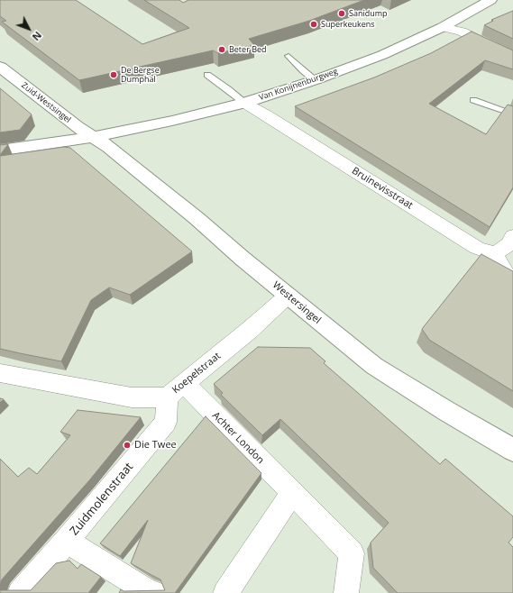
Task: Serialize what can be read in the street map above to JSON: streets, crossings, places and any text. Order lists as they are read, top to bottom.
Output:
{
  "streets": {
    "main road": ["Van Konijnenburgweg", "Zuid-Westsingel", "Westersingel"],
    "street": [
      "Bruinevisstraat",
      "Koepelstraat",
      "Achter London",
      "Zuidmolenstraat"
    ]
  },
  "crossings": [
    ["Van Konijnenburgweg", "Zuid-Westsingel"],
    ["Van Konijnenburgweg", "Bruinevisstraat"],
    ["Van Konijnenburgweg", "Westersingel"],
    ["Zuid-Westsingel", "Westersingel"],
    ["Westersingel", "Koepelstraat"],
    ["Koepelstraat", "Achter London"],
    ["Koepelstraat", "Zuidmolenstraat"]
  ],
  "places": [
    "Sanidump",
    "Superkeukens",
    "Beter Bed",
    "De Bergse Dumphal",
    "Die Twee"
  ],
  "north": "bottom right"
}
